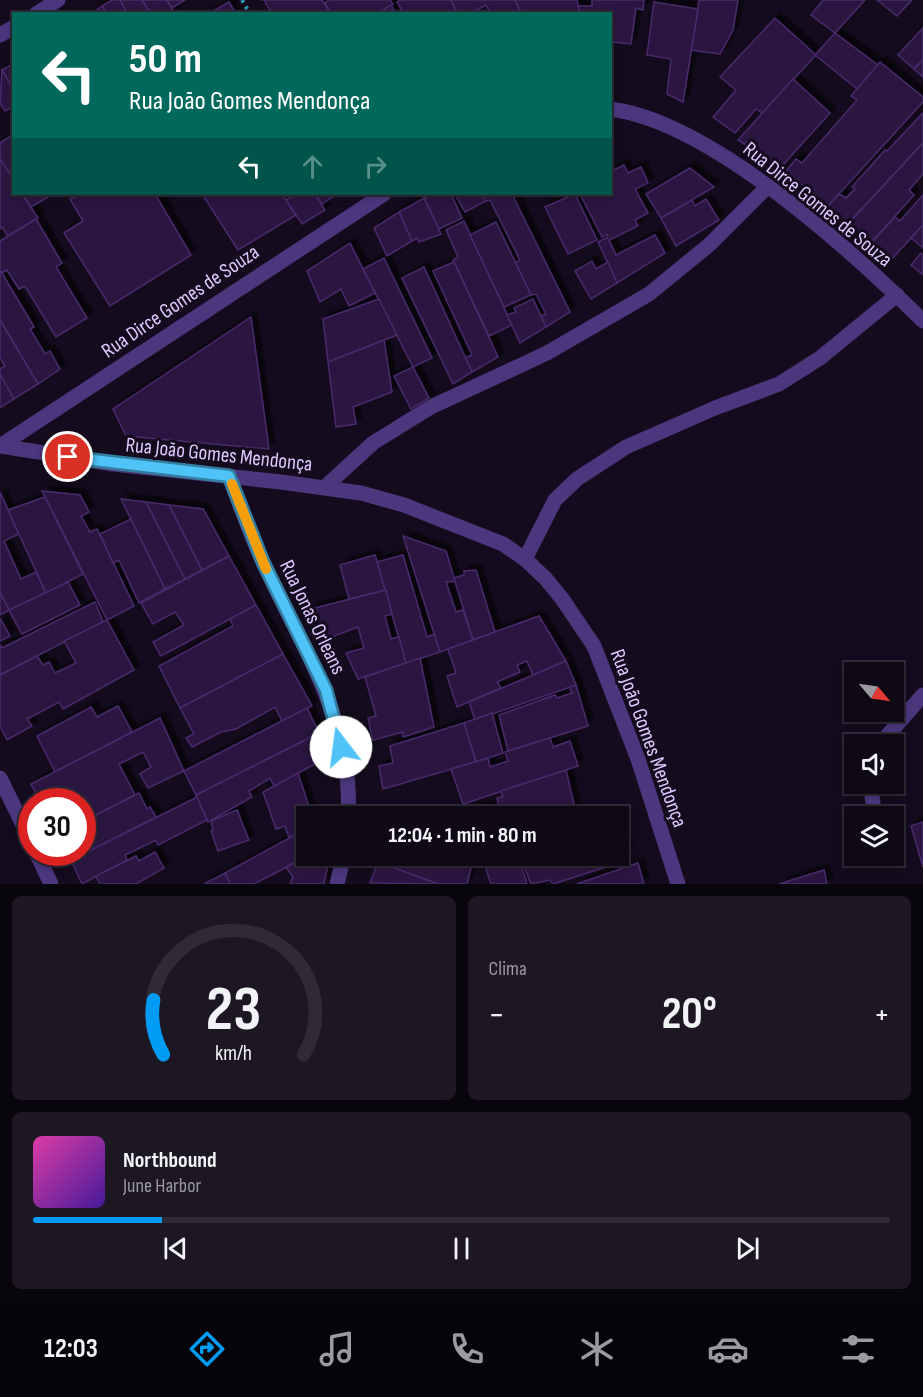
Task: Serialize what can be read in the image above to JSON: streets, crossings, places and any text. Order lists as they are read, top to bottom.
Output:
{
  "streets": {
    "street": ["Rua Dirce Gomes de Souza", "Rua João Gomes Mendonça", "Rua Jonas Orleans"]
  },
  "crossings": [
    ["Rua Dirce Gomes de Souza", "Rua João Gomes Mendonça"],
    ["Rua João Gomes Mendonça", "Rua Jonas Orleans"]
  ],
  "north": "bottom right",
  "page": {
    "turn": ["50 m", "Rua João Gomes Mendonça"],
    "limit": "30",
    "trip": "12:04 · 1 min · 80 m",
    "tile": "Clima",
    "heat": ["−", "20°", "+"],
    "song": ["Northbound", "June Harbor"],
    "tabs": "12:03",
    "gauge": ["23", "km/h"]
  }
}
